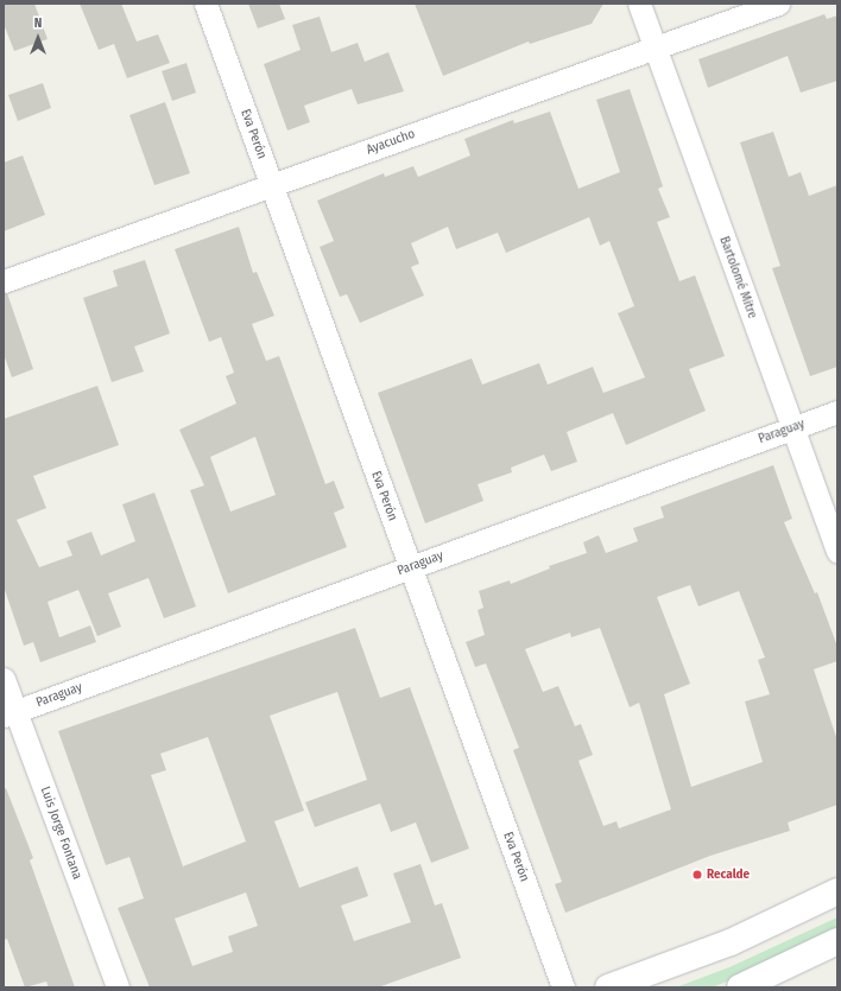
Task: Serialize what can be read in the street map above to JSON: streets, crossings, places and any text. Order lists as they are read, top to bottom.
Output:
{
  "streets": {
    "street": [
      "Eva Perón",
      "Ayacucho",
      "Bartolomé Mitre",
      "Paraguay",
      "Luis Jorge Fontana"
    ]
  },
  "crossings": [
    ["Eva Perón", "Ayacucho"],
    ["Eva Perón", "Paraguay"],
    ["Ayacucho", "Bartolomé Mitre"],
    ["Bartolomé Mitre", "Paraguay"],
    ["Paraguay", "Luis Jorge Fontana"]
  ],
  "places": ["Recalde"],
  "north": "top"
}
